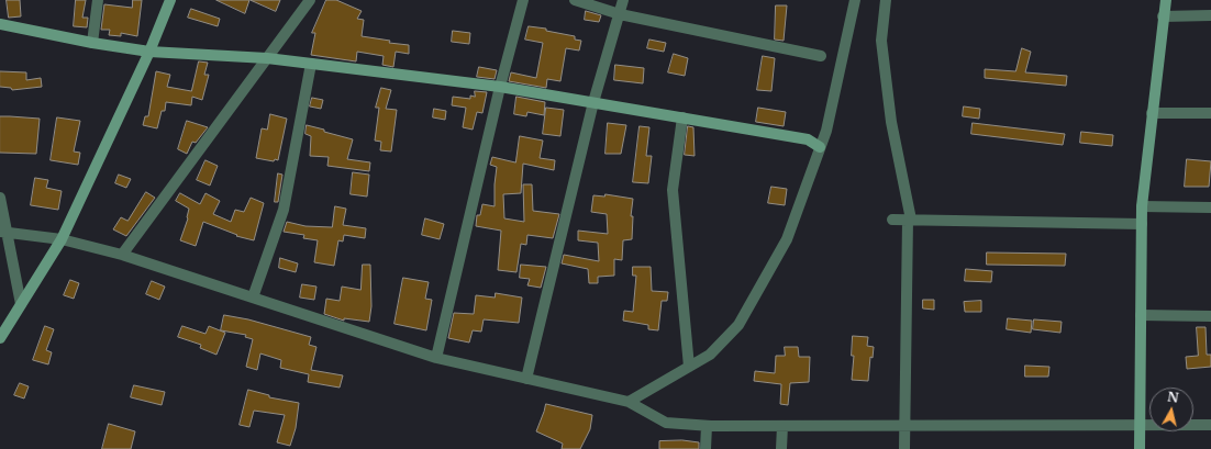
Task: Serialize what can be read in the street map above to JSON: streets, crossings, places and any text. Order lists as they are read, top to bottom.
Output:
{
  "north": "top"
}
